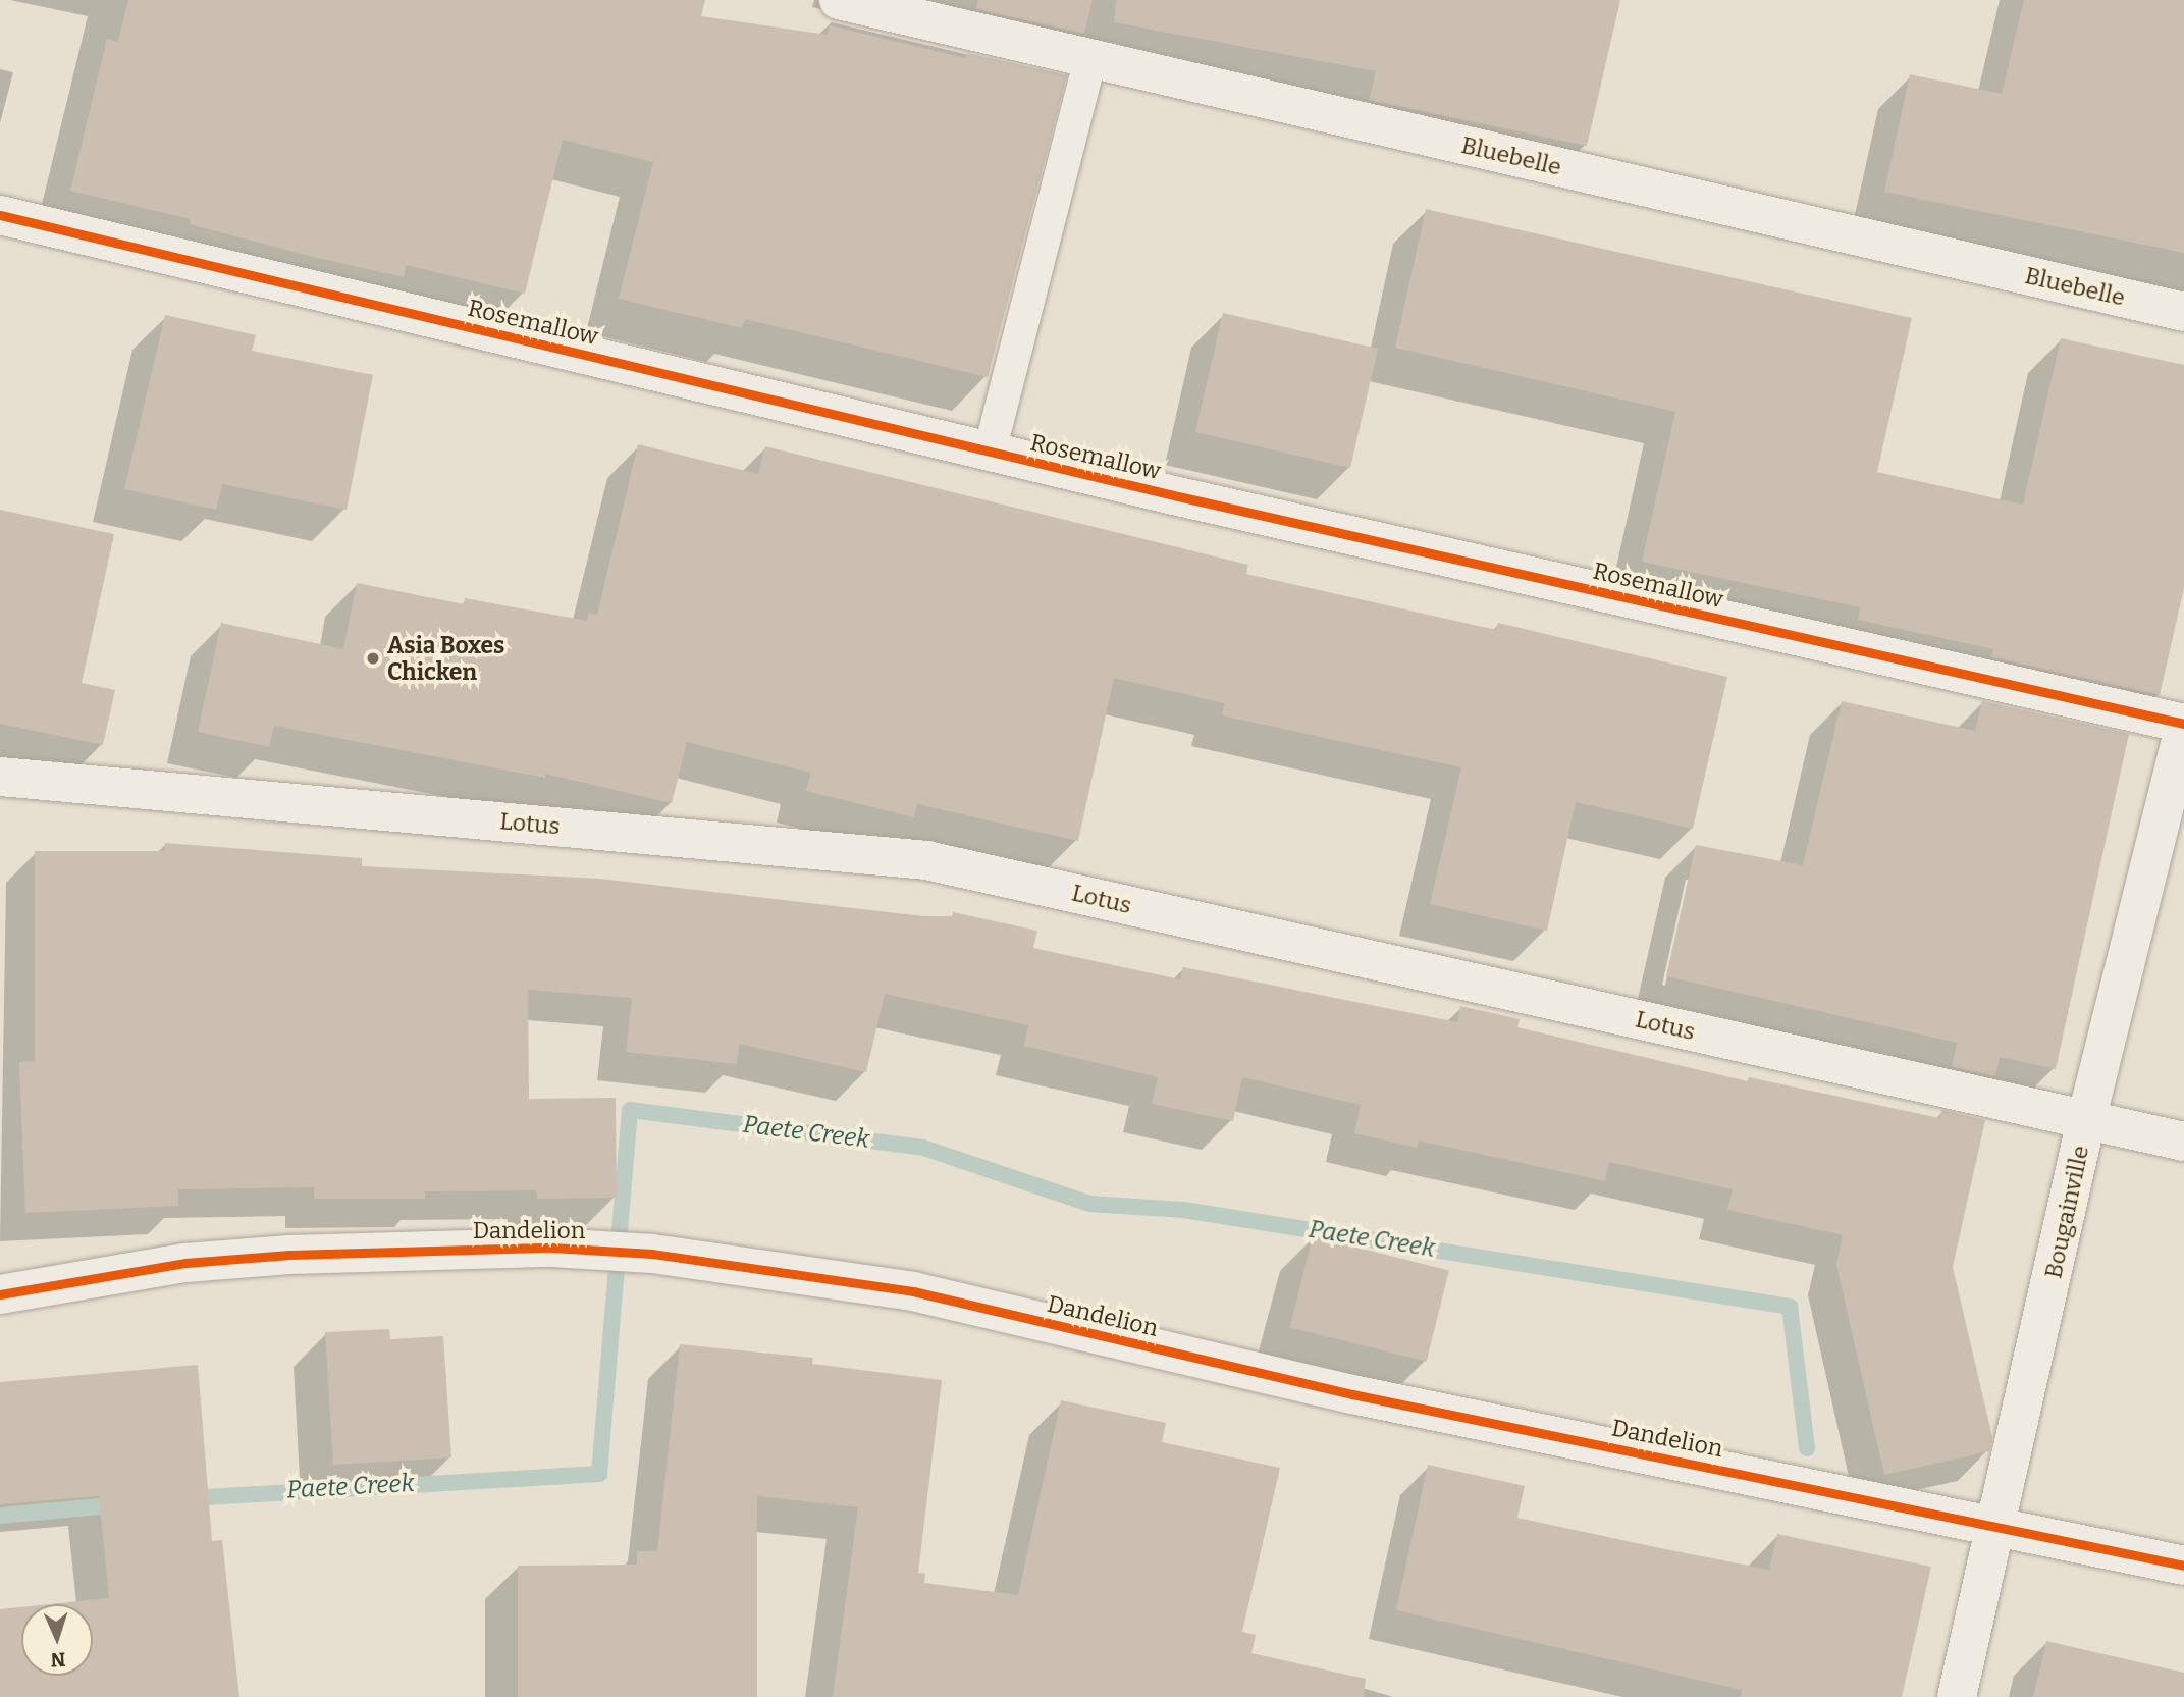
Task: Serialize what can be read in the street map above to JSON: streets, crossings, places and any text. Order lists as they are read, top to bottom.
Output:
{
  "streets": {
    "street": [
      "Bluebelle",
      "Rosemallow",
      "Lotus",
      "Bougainville",
      "Dandelion"
    ]
  },
  "crossings": [
    ["Rosemallow", "Bougainville"],
    ["Lotus", "Bougainville"],
    ["Bougainville", "Dandelion"]
  ],
  "water": ["Paete Creek"],
  "places": ["Asia Boxes Chicken"],
  "north": "bottom"
}
